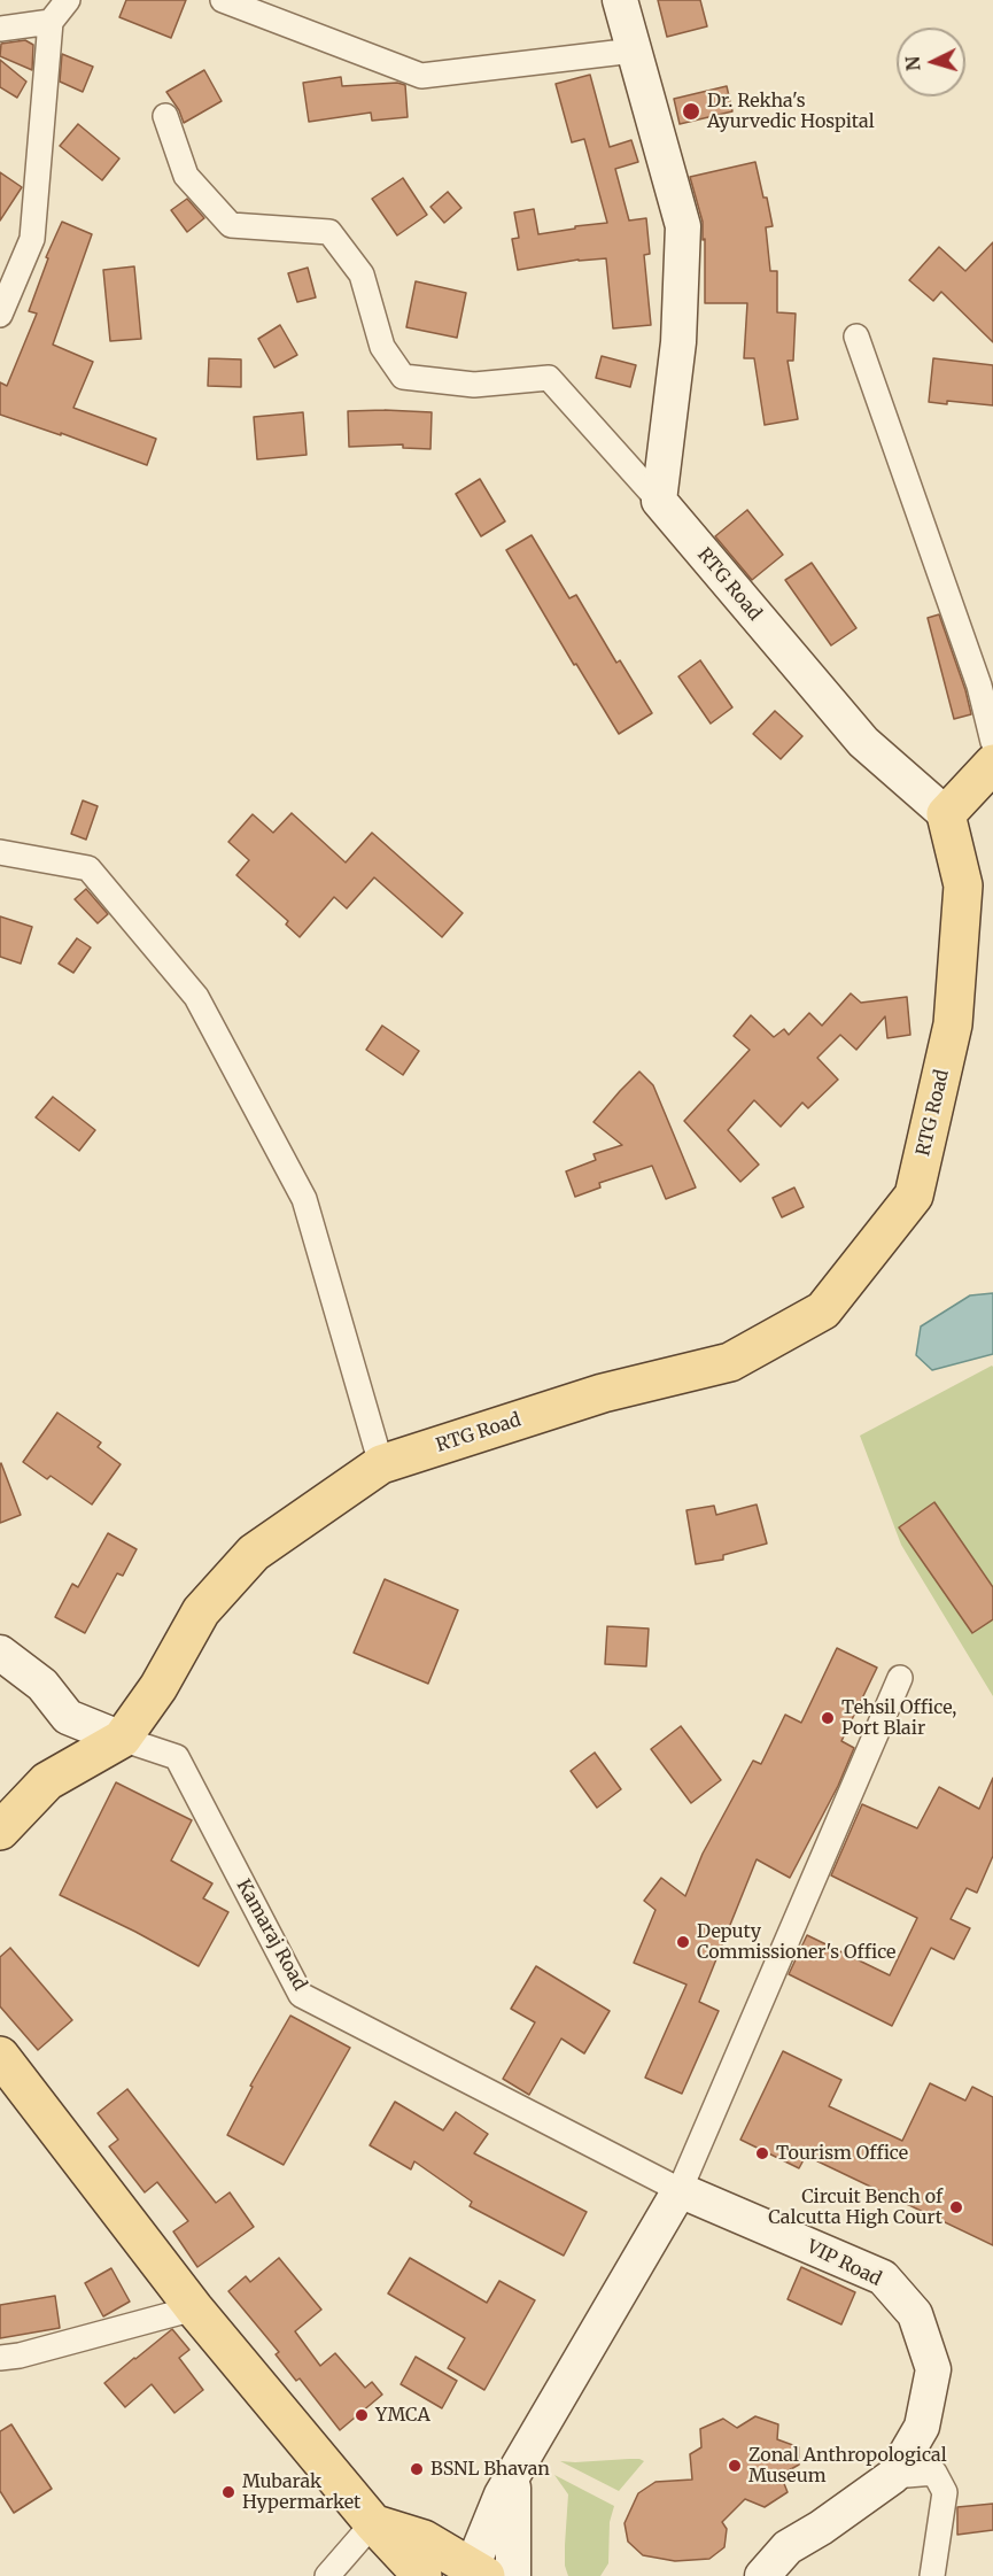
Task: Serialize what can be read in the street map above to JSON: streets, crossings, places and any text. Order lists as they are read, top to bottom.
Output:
{
  "streets": {
    "main road": ["RTG Road", "Kamaraj Road", "VIP Road"]
  },
  "crossings": [
    ["RTG Road", "Kamaraj Road"],
    ["Kamaraj Road", "VIP Road"]
  ],
  "places": [
    "Dr. Rekha's Ayurvedic Hospital",
    "Tehsil Office, Port Blair",
    "Deputy Commissioner's Office",
    "Tourism Office",
    "Circuit Bench of Calcutta High Court",
    "YMCA",
    "Zonal Anthropological Museum",
    "BSNL Bhavan",
    "Mubarak Hypermarket"
  ],
  "north": "left"
}
